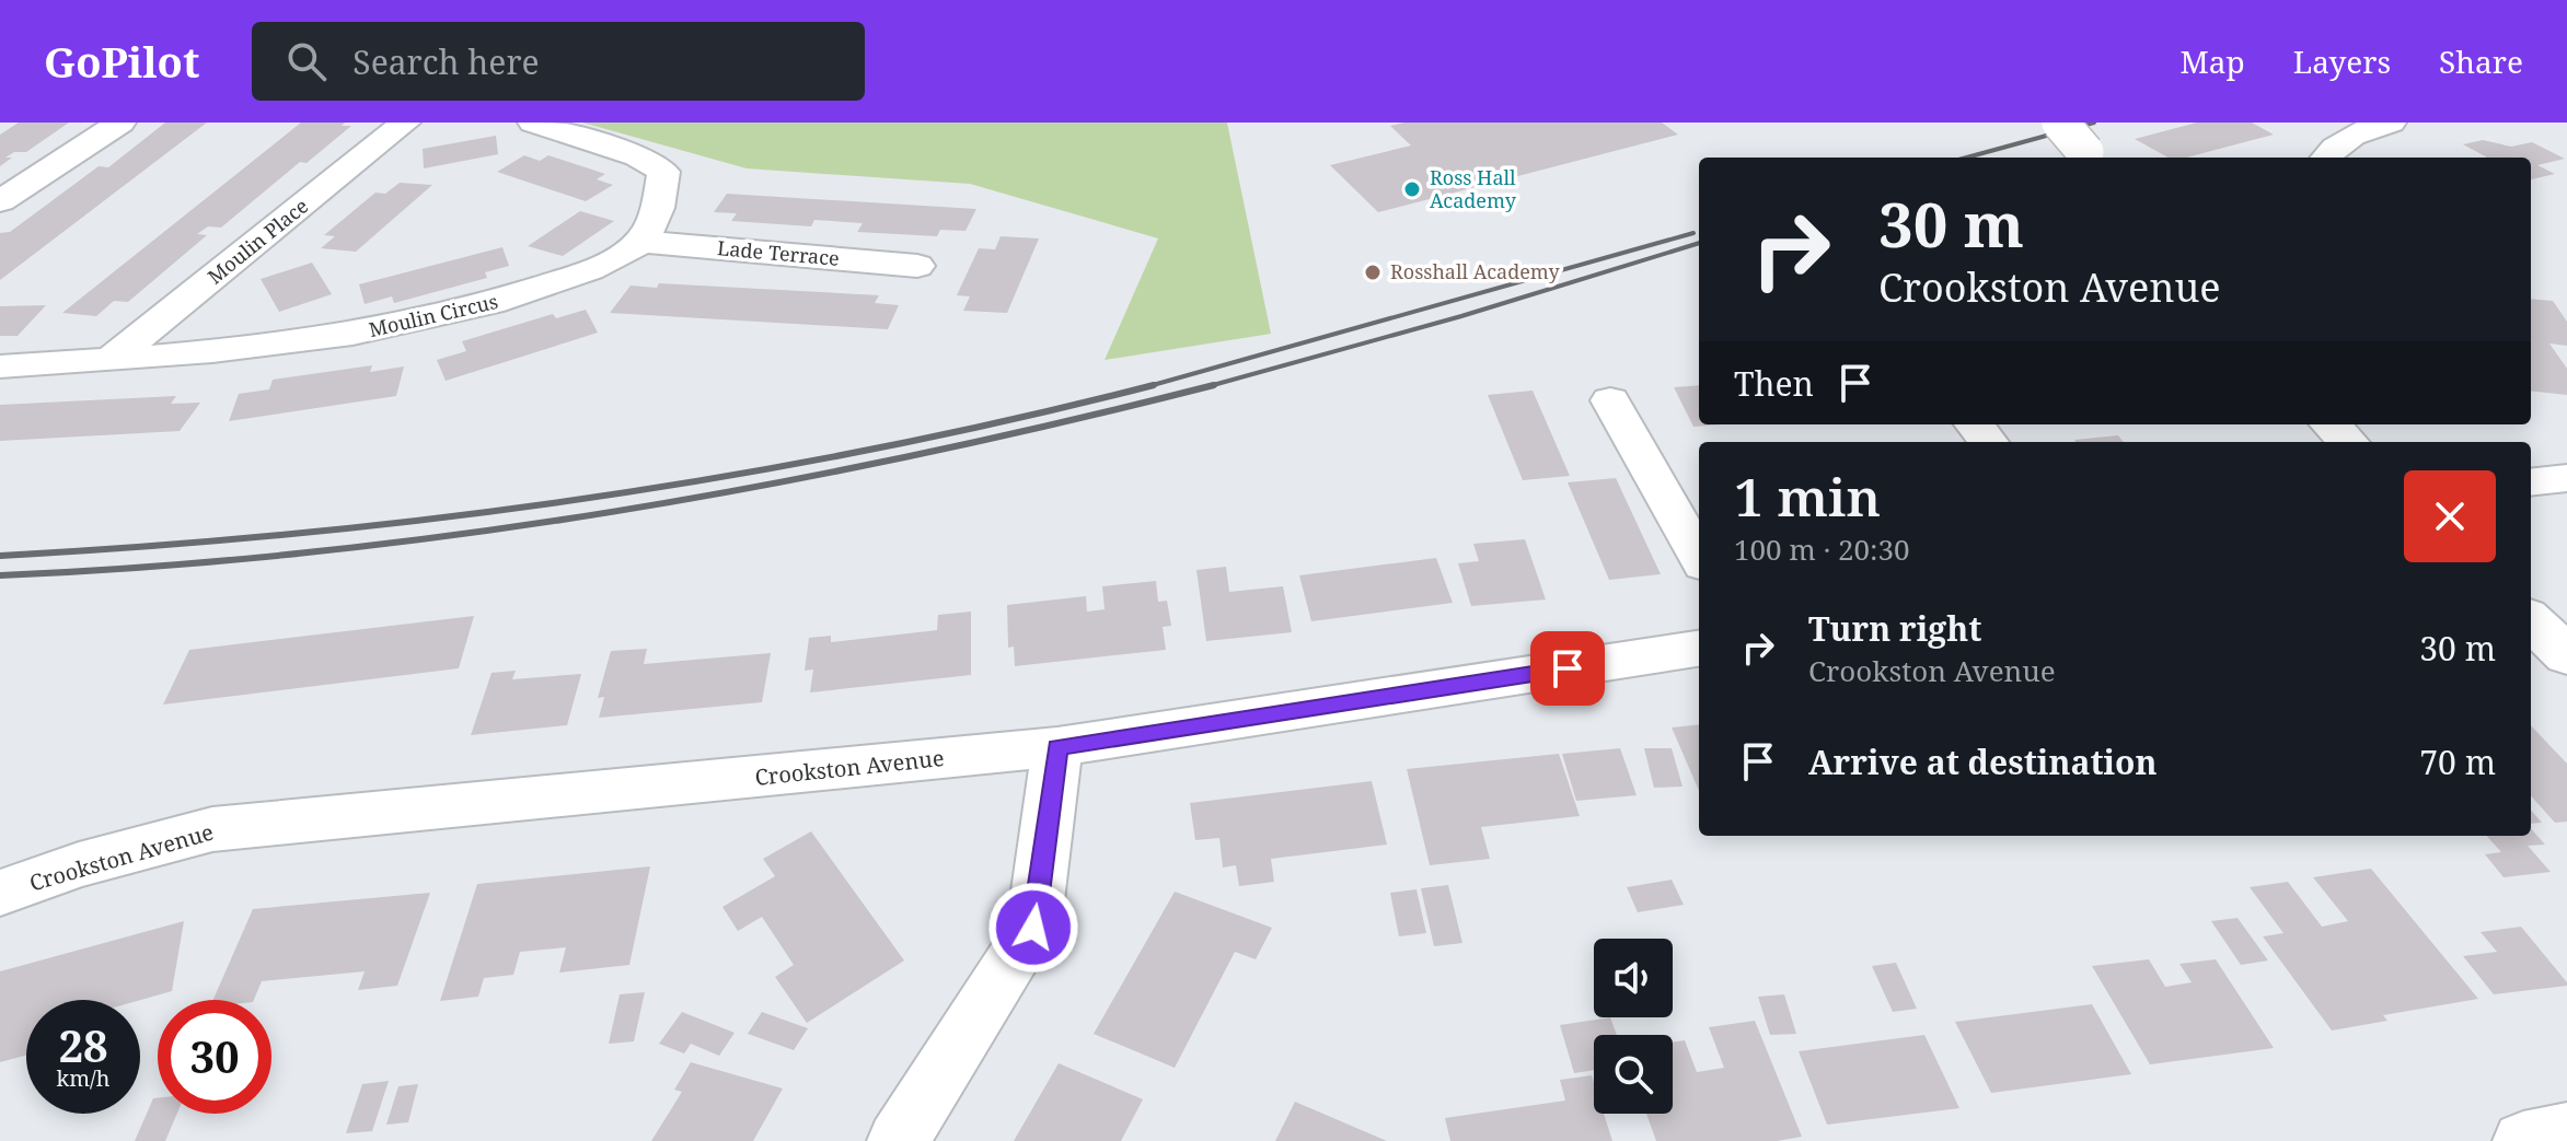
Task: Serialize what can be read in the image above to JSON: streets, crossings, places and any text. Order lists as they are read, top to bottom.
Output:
{
  "streets": {
    "street": [
      "Moulin Place",
      "Lade Terrace",
      "Moulin Circus",
      "Crookston Avenue"
    ]
  },
  "crossings": [
    ["Moulin Place", "Moulin Circus"],
    ["Lade Terrace", "Moulin Circus"]
  ],
  "places": ["Ross Hall Academy", "Rosshall Academy"],
  "page": {
    "header": "GoPilot",
    "search": "Search here",
    "nav": ["Map", "Layers", "Share"],
    "turn": ["30 m", "Crookston Avenue"],
    "then": "Then",
    "heading": ["1 min", "100 m · 20:30"],
    "list": [
      {
        "name": "Turn right",
        "note": "Crookston Avenue",
        "value": "30 m"
      },
      {
        "name": "Arrive at destination",
        "value": "70 m"
      }
    ],
    "speed": "28 km/h",
    "limit": "30"
  }
}
